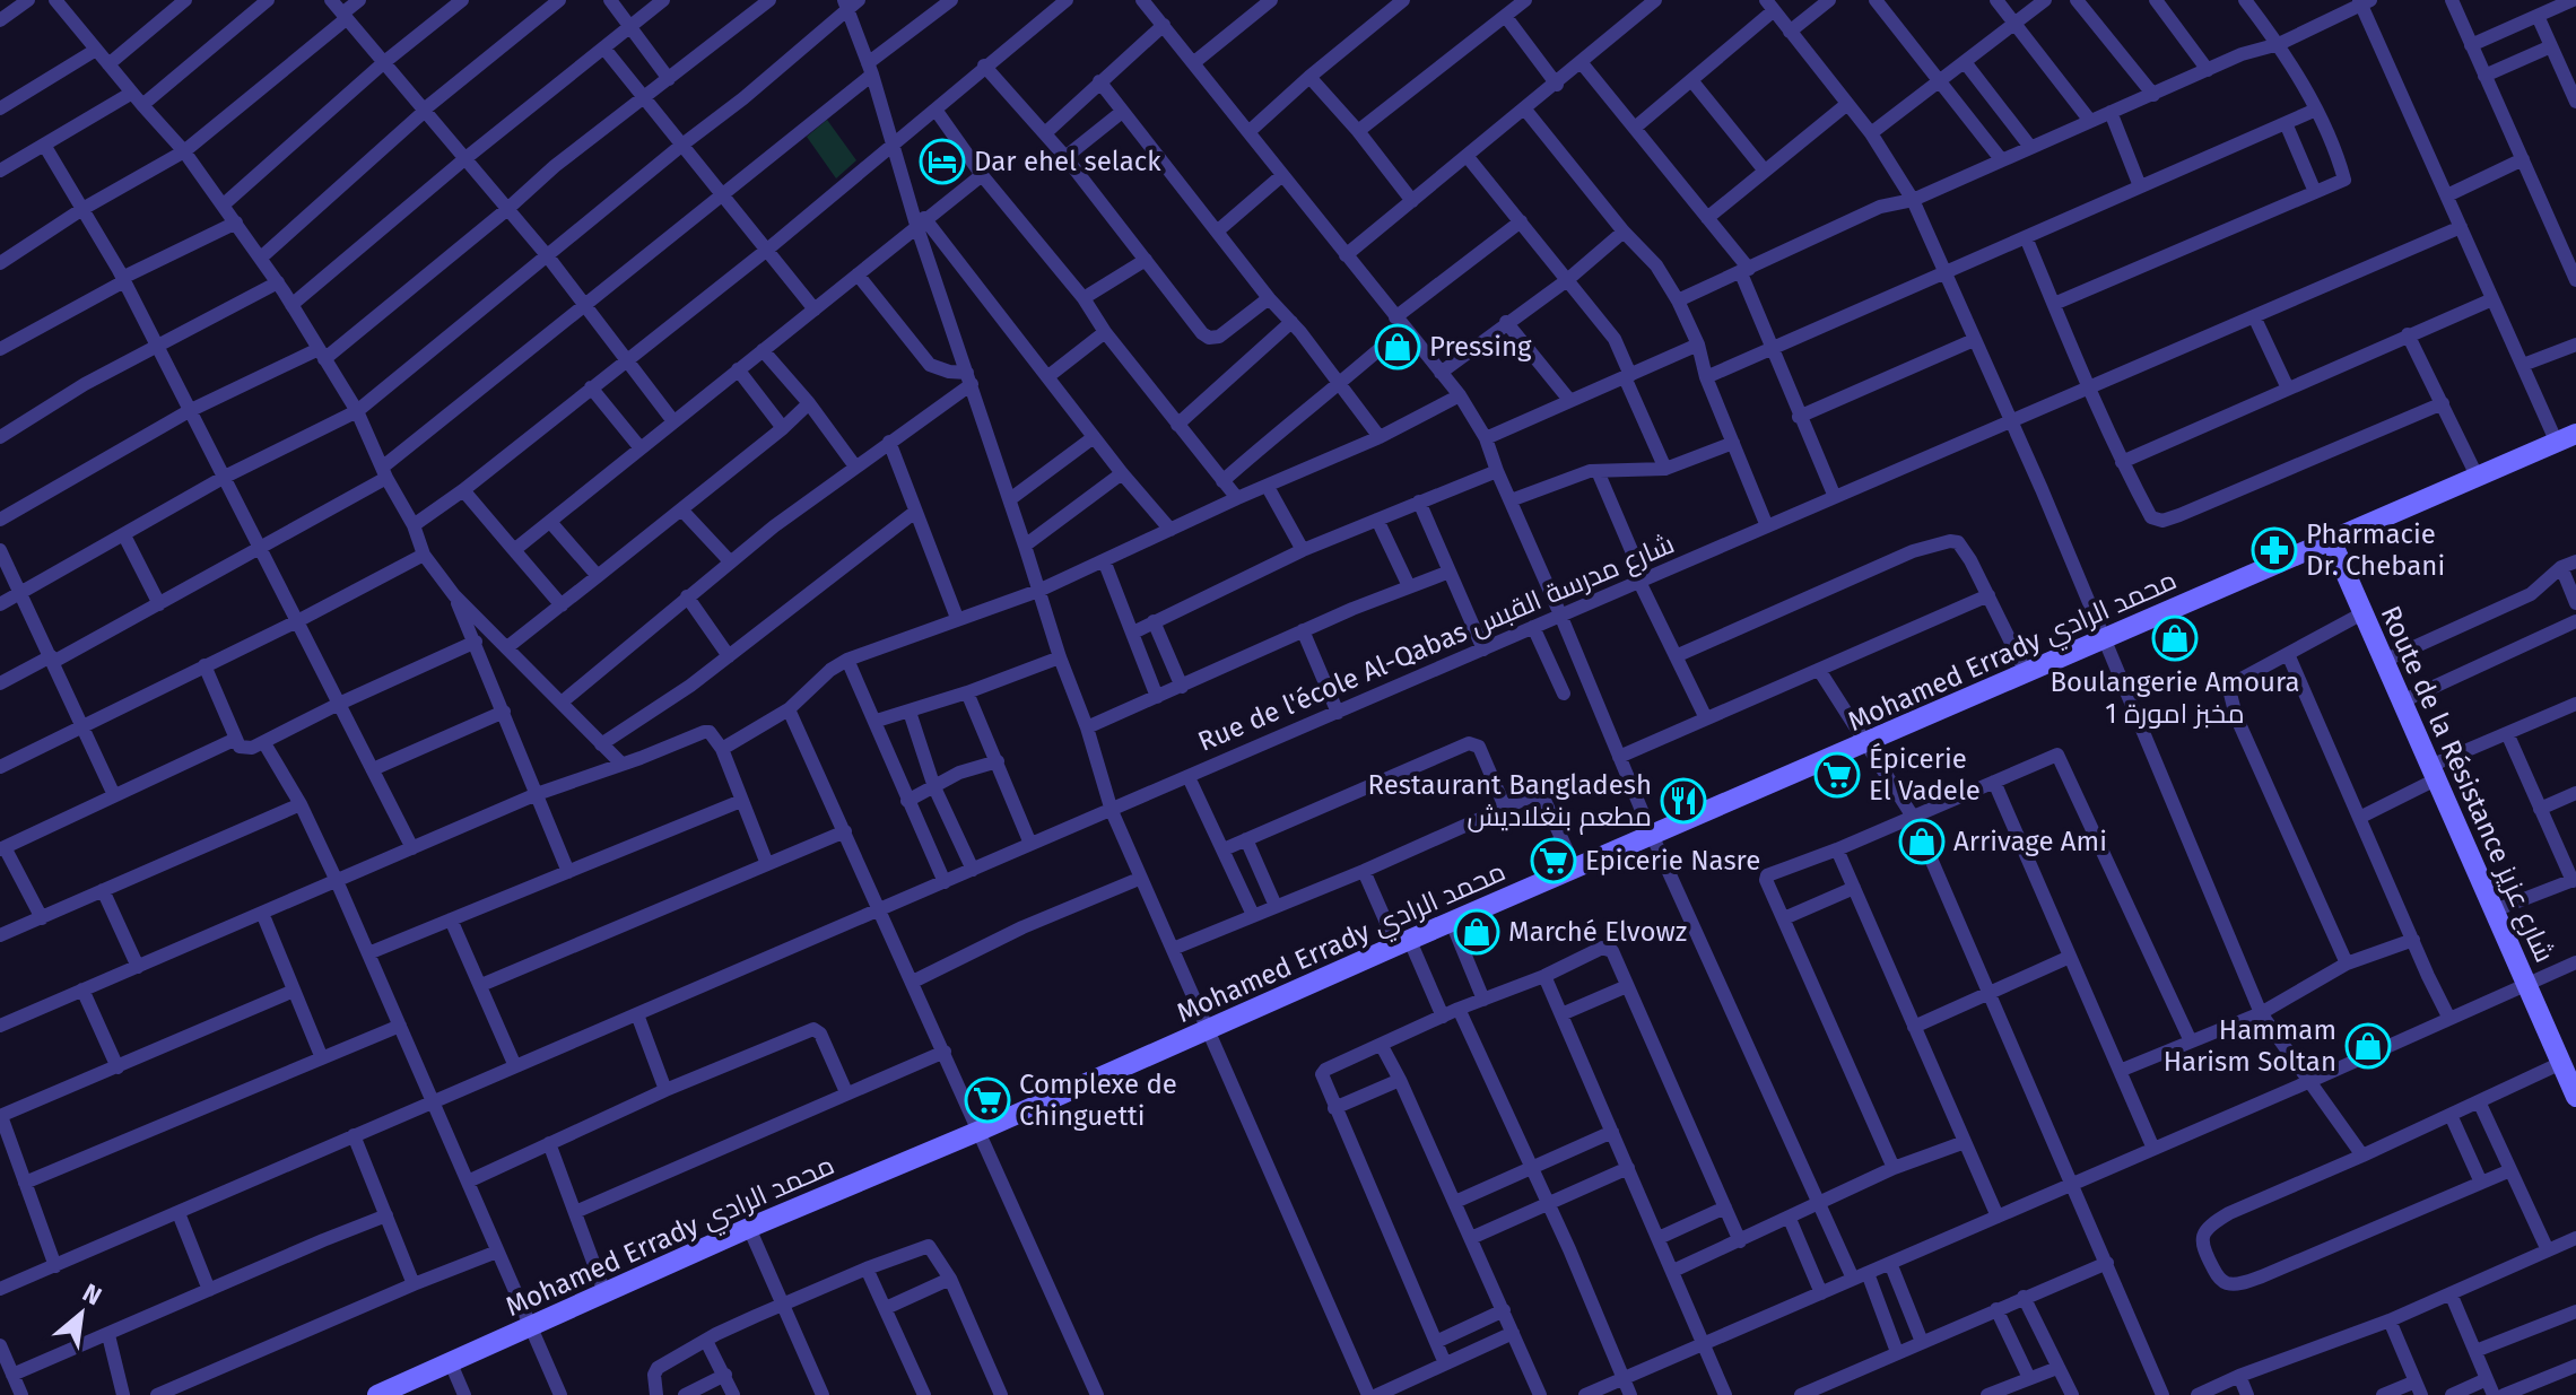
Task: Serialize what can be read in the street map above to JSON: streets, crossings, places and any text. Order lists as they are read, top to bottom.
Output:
{
  "streets": {
    "street": ["Rue de l'école Al-Qabas شارع مدرسة القبس", "Mohamed Errady محمد الرادي", "Route de la Résistance شارع عزيز"]
  },
  "crossings": [
    ["Mohamed Errady محمد الرادي", "Route de la Résistance شارع عزيز"]
  ],
  "places": {
    "hotel": ["Dar ehel selack"],
    "shop": [
      "Pressing",
      "Boulangerie Amoura 1 مخبز امورة",
      "Arrivage Ami",
      "Marché Elvowz",
      "Hammam Harism Soltan"
    ],
    "pharmacy": ["Pharmacie Dr. Chebani"],
    "supermarket": ["Épicerie El Vadele", "Epicerie Nasre", "Complexe de Chinguetti"],
    "restaurant": ["Restaurant Bangladesh مطعم بنغلاديش"]
  },
  "north": "top right"
}
